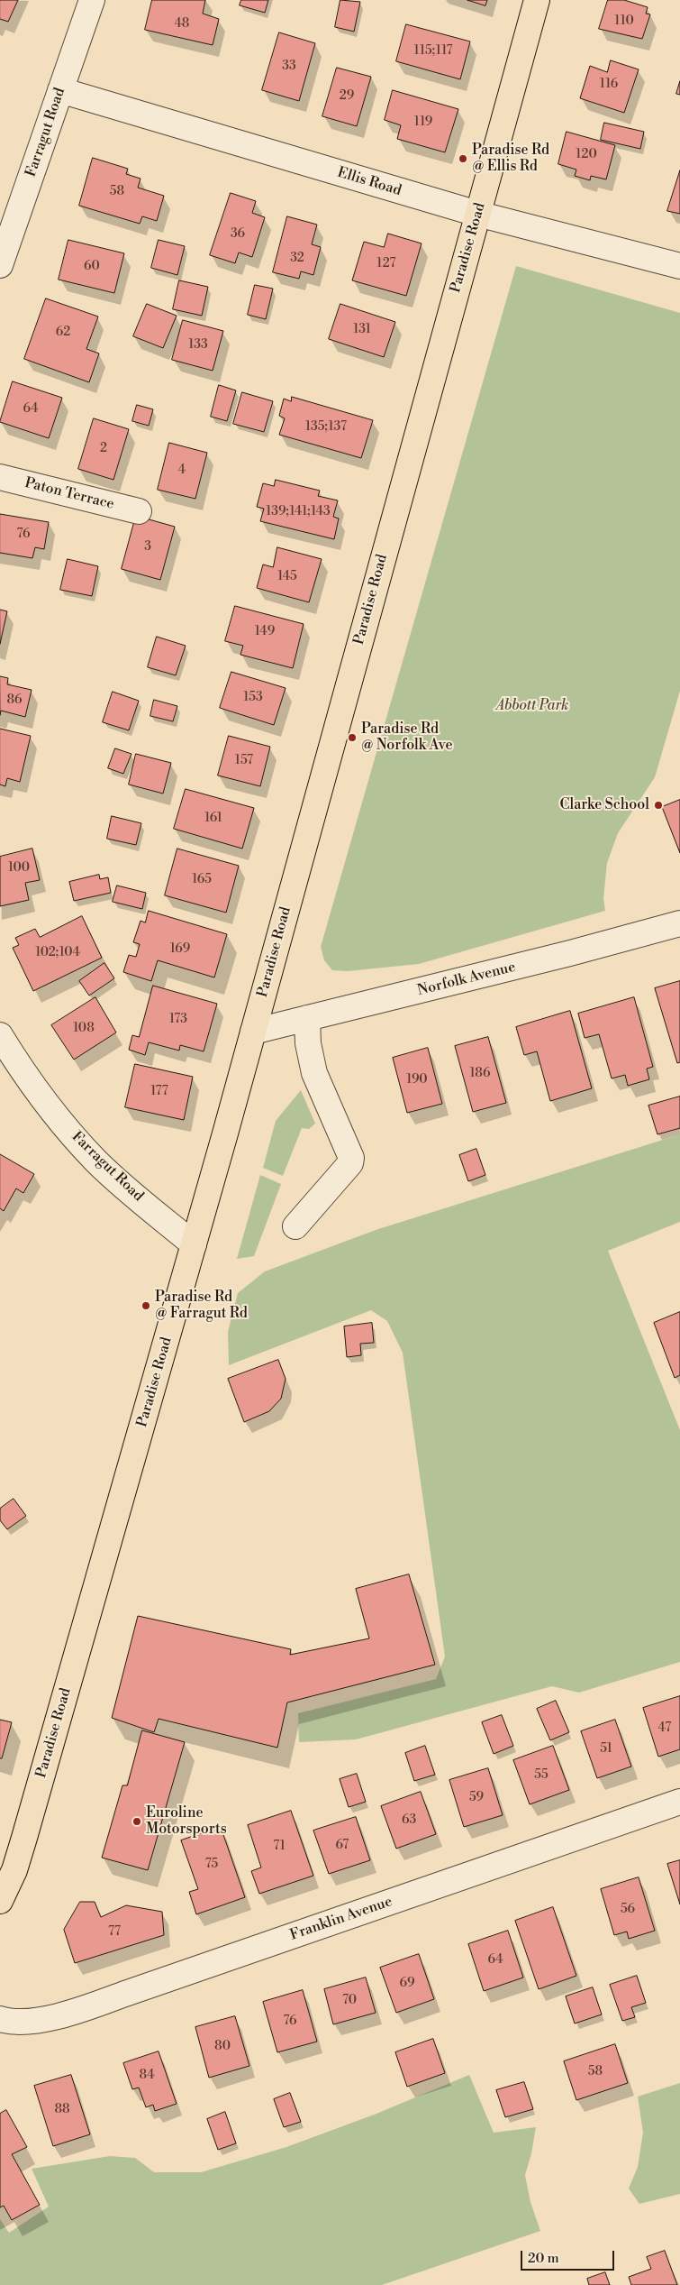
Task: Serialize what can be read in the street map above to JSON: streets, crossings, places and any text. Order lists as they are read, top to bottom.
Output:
{
  "streets": {
    "highway": ["Paradise Road"],
    "street": [
      "Farragut Road",
      "Ellis Road",
      "Paton Terrace",
      "Norfolk Avenue",
      "Franklin Avenue"
    ]
  },
  "crossings": [
    ["Farragut Road", "Ellis Road"],
    ["Farragut Road", "Paradise Road"],
    ["Ellis Road", "Paradise Road"],
    ["Paradise Road", "Norfolk Avenue"]
  ],
  "parks": ["Abbott Park"],
  "places": [
    "Paradise Rd @ Ellis Rd",
    "Paradise Rd @ Norfolk Ave",
    "Clarke School",
    "Paradise Rd @ Farragut Rd",
    "Euroline Motorsports"
  ],
  "house_numbers": [
    "110",
    "48",
    "115;117",
    "33",
    "116",
    "29",
    "119",
    "120",
    "58",
    "36",
    "32",
    "127",
    "60",
    "131",
    "62",
    "133",
    "64",
    "135;137",
    "2",
    "4",
    "139;141;143",
    "76",
    "3",
    "145",
    "149",
    "153",
    "86",
    "157",
    "161",
    "100",
    "165",
    "169",
    "102;104",
    "173",
    "108",
    "186",
    "190",
    "177",
    "47",
    "51",
    "55",
    "59",
    "63",
    "67",
    "71",
    "75",
    "56",
    "77",
    "64",
    "69",
    "70",
    "76",
    "80",
    "58",
    "84",
    "88"
  ],
  "scale_bar": "20 m"
}
